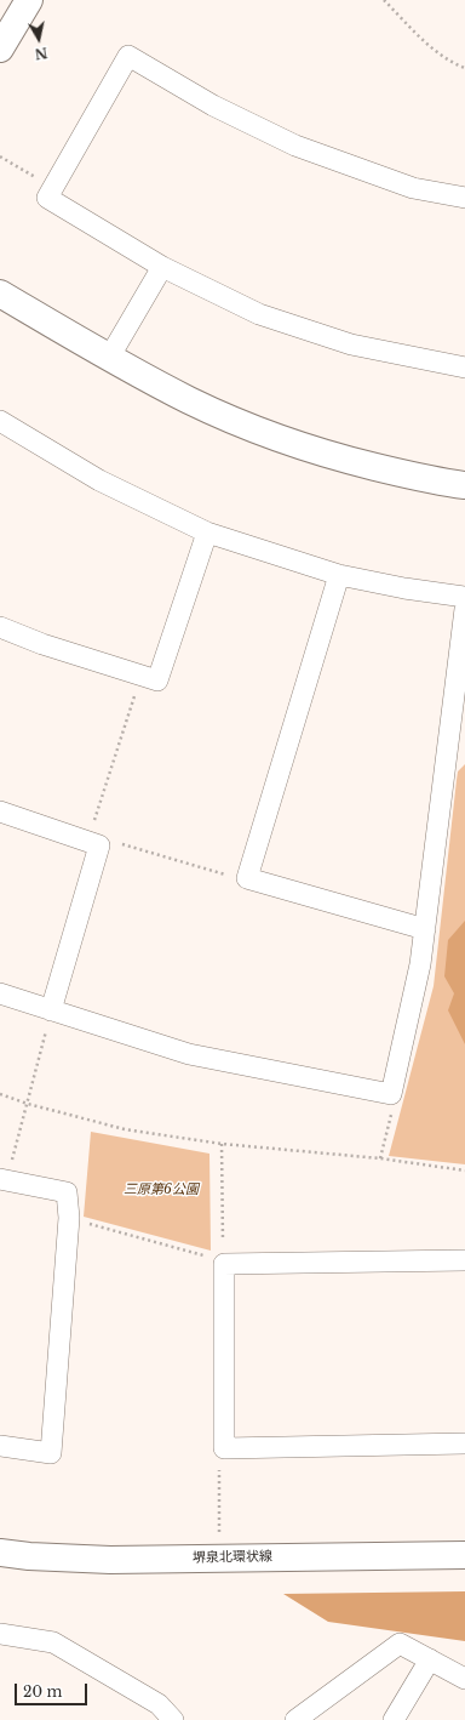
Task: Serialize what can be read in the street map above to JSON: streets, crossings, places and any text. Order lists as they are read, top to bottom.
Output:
{
  "streets": {
    "street": ["堺泉北環状線"]
  },
  "parks": ["三原第6公園"],
  "scale_bar": "20 m",
  "north": "bottom"
}
